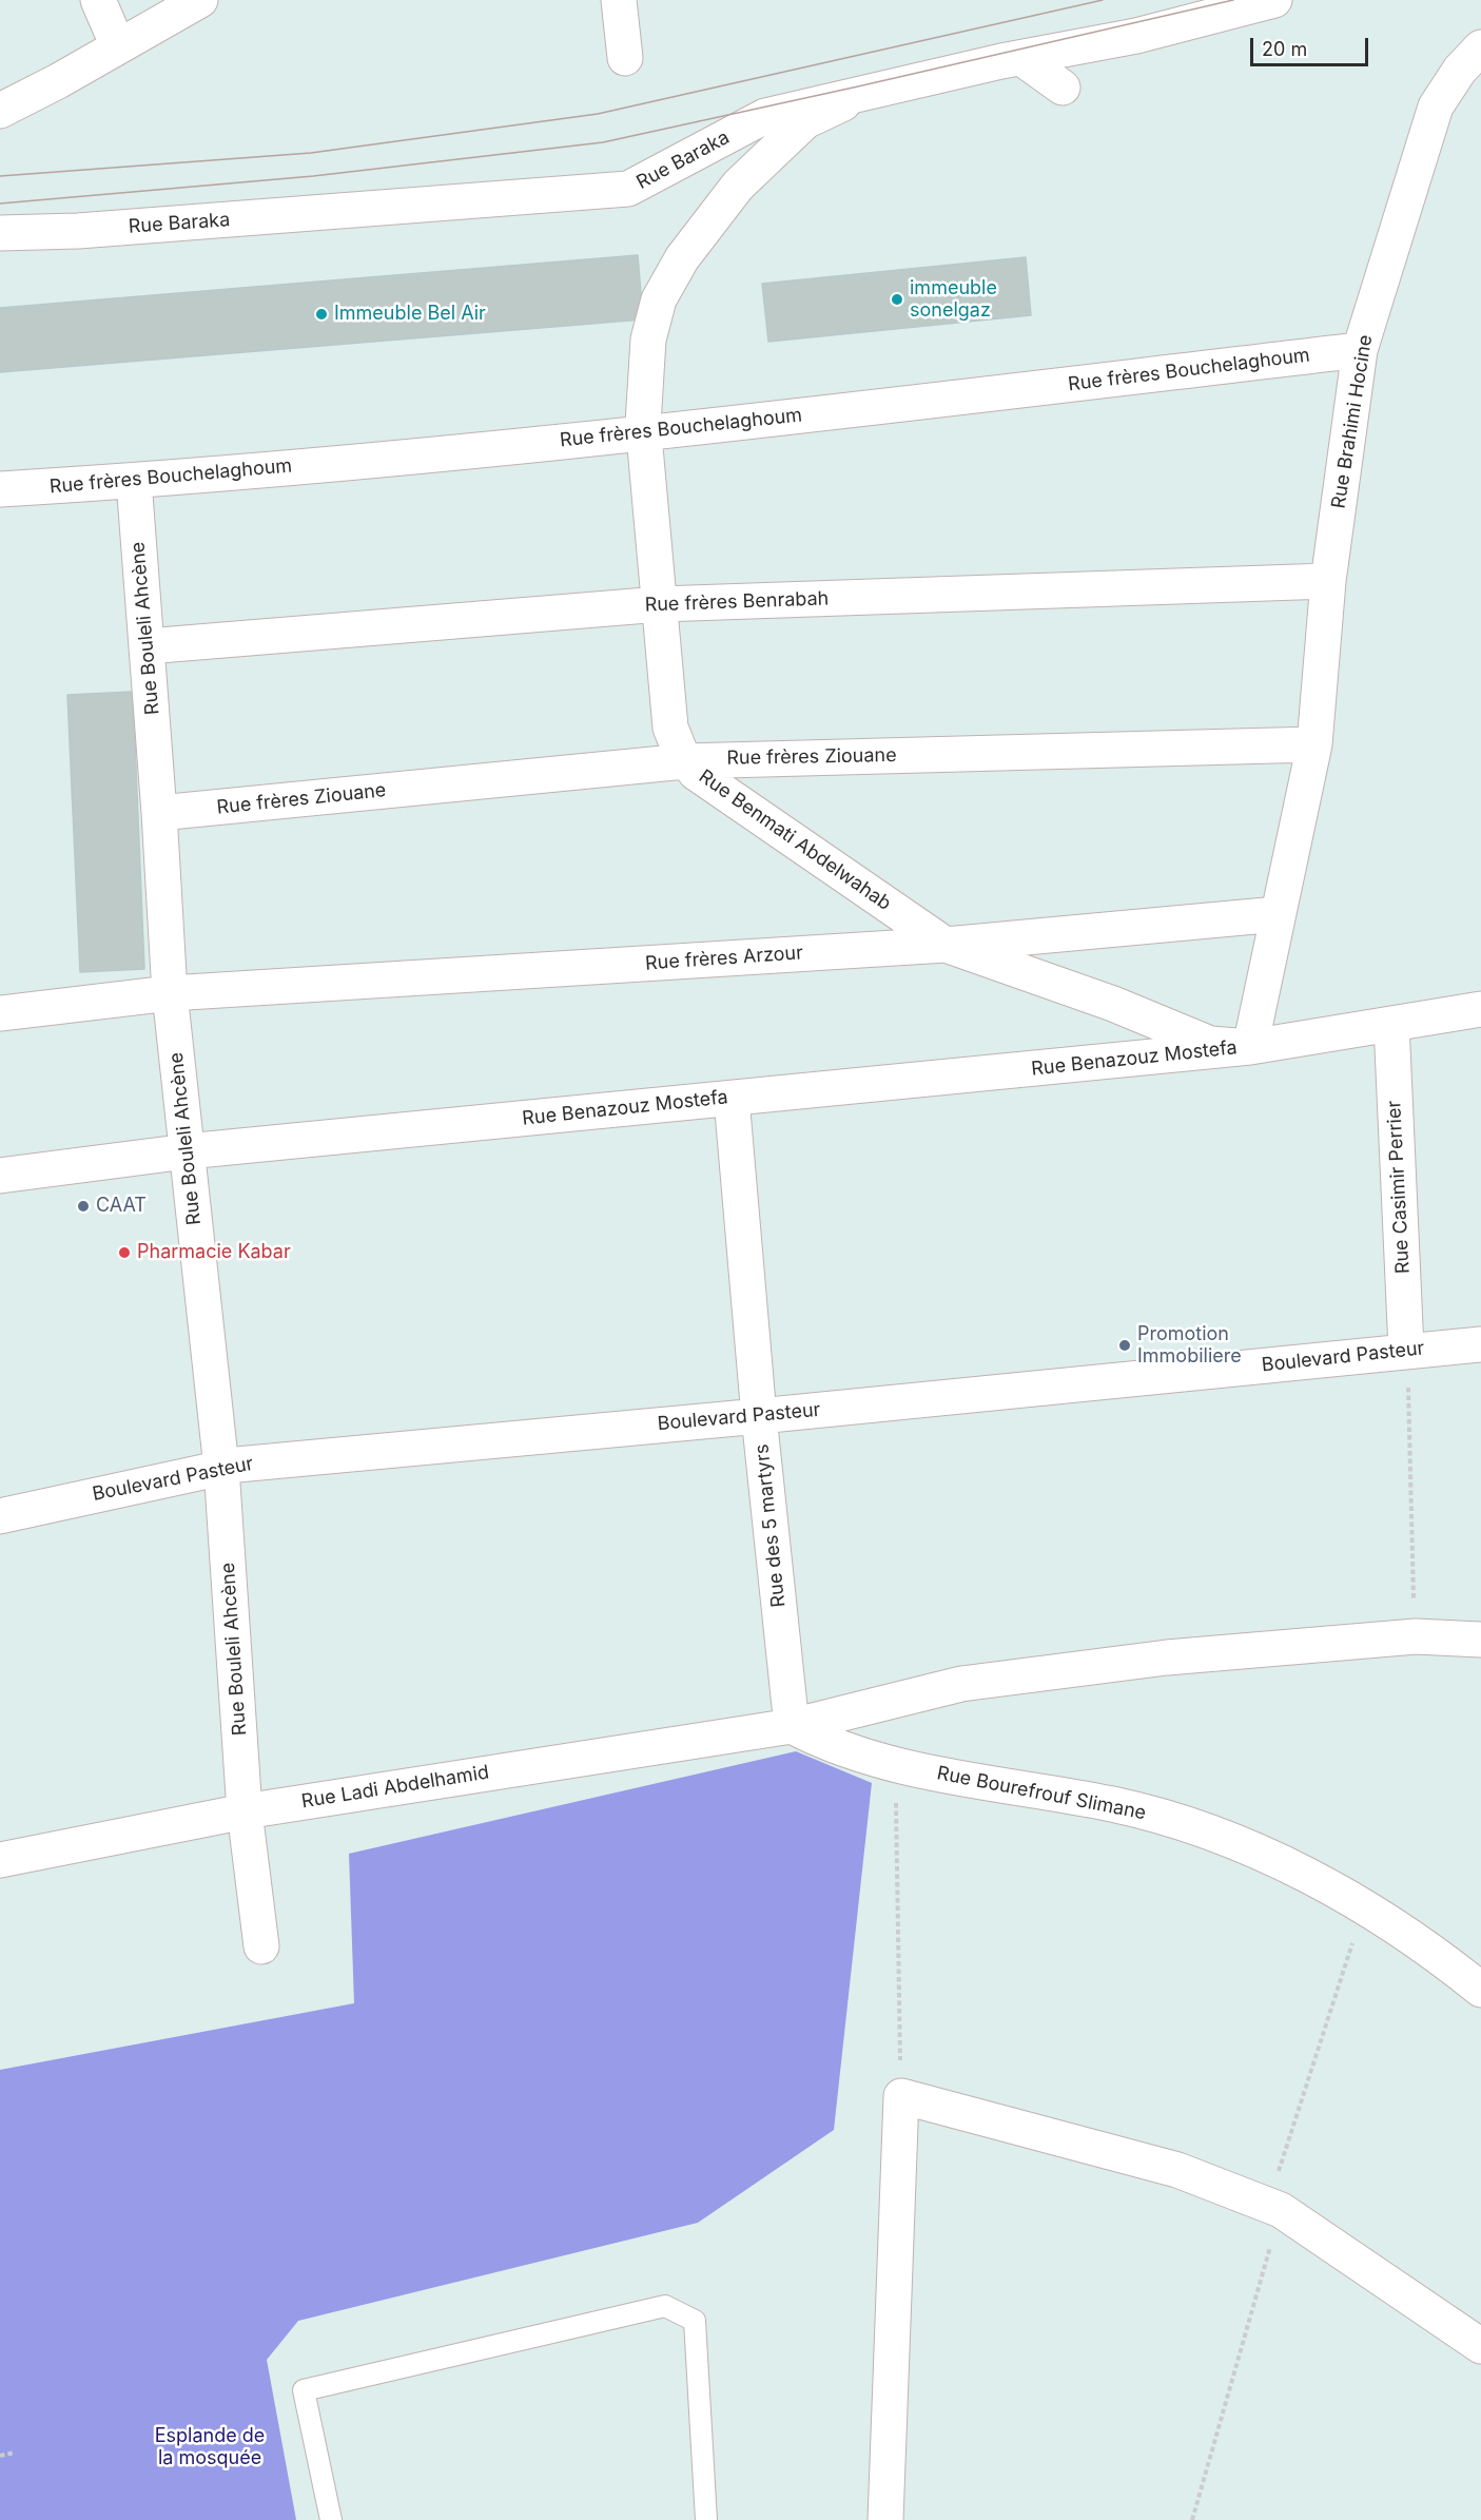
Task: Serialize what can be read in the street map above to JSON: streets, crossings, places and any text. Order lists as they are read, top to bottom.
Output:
{
  "streets": {
    "street": [
      "Rue Baraka",
      "Rue frères Bouchelaghoum",
      "Rue Brahimi Hocine",
      "Rue frères Benrabah",
      "Rue Bouleli Ahcène",
      "Rue frères Ziouane",
      "Rue Benmati Abdelwahab",
      "Rue frères Arzour",
      "Rue Benazouz Mostefa",
      "Rue Casimir Perrier",
      "Boulevard Pasteur",
      "Rue des 5 martyrs",
      "Rue Ladi Abdelhamid",
      "Rue Bourefrouf Slimane"
    ]
  },
  "crossings": [
    ["Rue Baraka", "Rue Benmati Abdelwahab"],
    ["Rue frères Bouchelaghoum", "Rue Brahimi Hocine"],
    ["Rue frères Bouchelaghoum", "Rue Bouleli Ahcène"],
    ["Rue frères Bouchelaghoum", "Rue Benmati Abdelwahab"],
    ["Rue Brahimi Hocine", "Rue frères Benrabah"],
    ["Rue Brahimi Hocine", "Rue frères Ziouane"],
    ["Rue Brahimi Hocine", "Rue Benmati Abdelwahab"],
    ["Rue Brahimi Hocine", "Rue frères Arzour"],
    ["Rue Brahimi Hocine", "Rue Benazouz Mostefa"],
    ["Rue frères Benrabah", "Rue Bouleli Ahcène"],
    ["Rue frères Benrabah", "Rue Benmati Abdelwahab"],
    ["Rue Bouleli Ahcène", "Rue frères Ziouane"],
    ["Rue Bouleli Ahcène", "Rue frères Arzour"],
    ["Rue Bouleli Ahcène", "Rue Benazouz Mostefa"],
    ["Rue Bouleli Ahcène", "Boulevard Pasteur"],
    ["Rue Bouleli Ahcène", "Rue Ladi Abdelhamid"],
    ["Rue frères Ziouane", "Rue Benmati Abdelwahab"],
    ["Rue Benmati Abdelwahab", "Rue frères Arzour"],
    ["Rue Benmati Abdelwahab", "Rue Benazouz Mostefa"],
    ["Rue Benmati Abdelwahab", "Rue Casimir Perrier"],
    ["Rue Benazouz Mostefa", "Rue des 5 martyrs"],
    ["Rue Casimir Perrier", "Boulevard Pasteur"],
    ["Boulevard Pasteur", "Rue des 5 martyrs"],
    ["Rue des 5 martyrs", "Rue Ladi Abdelhamid"],
    ["Rue des 5 martyrs", "Rue Bourefrouf Slimane"],
    ["Rue Ladi Abdelhamid", "Rue Bourefrouf Slimane"]
  ],
  "parks": ["Esplande de la mosquée"],
  "places": [
    "immeuble sonelgaz",
    "Immeuble Bel Air",
    "CAAT",
    "Pharmacie Kabar",
    "Promotion Immobiliere"
  ],
  "scale_bar": "20 m"
}
